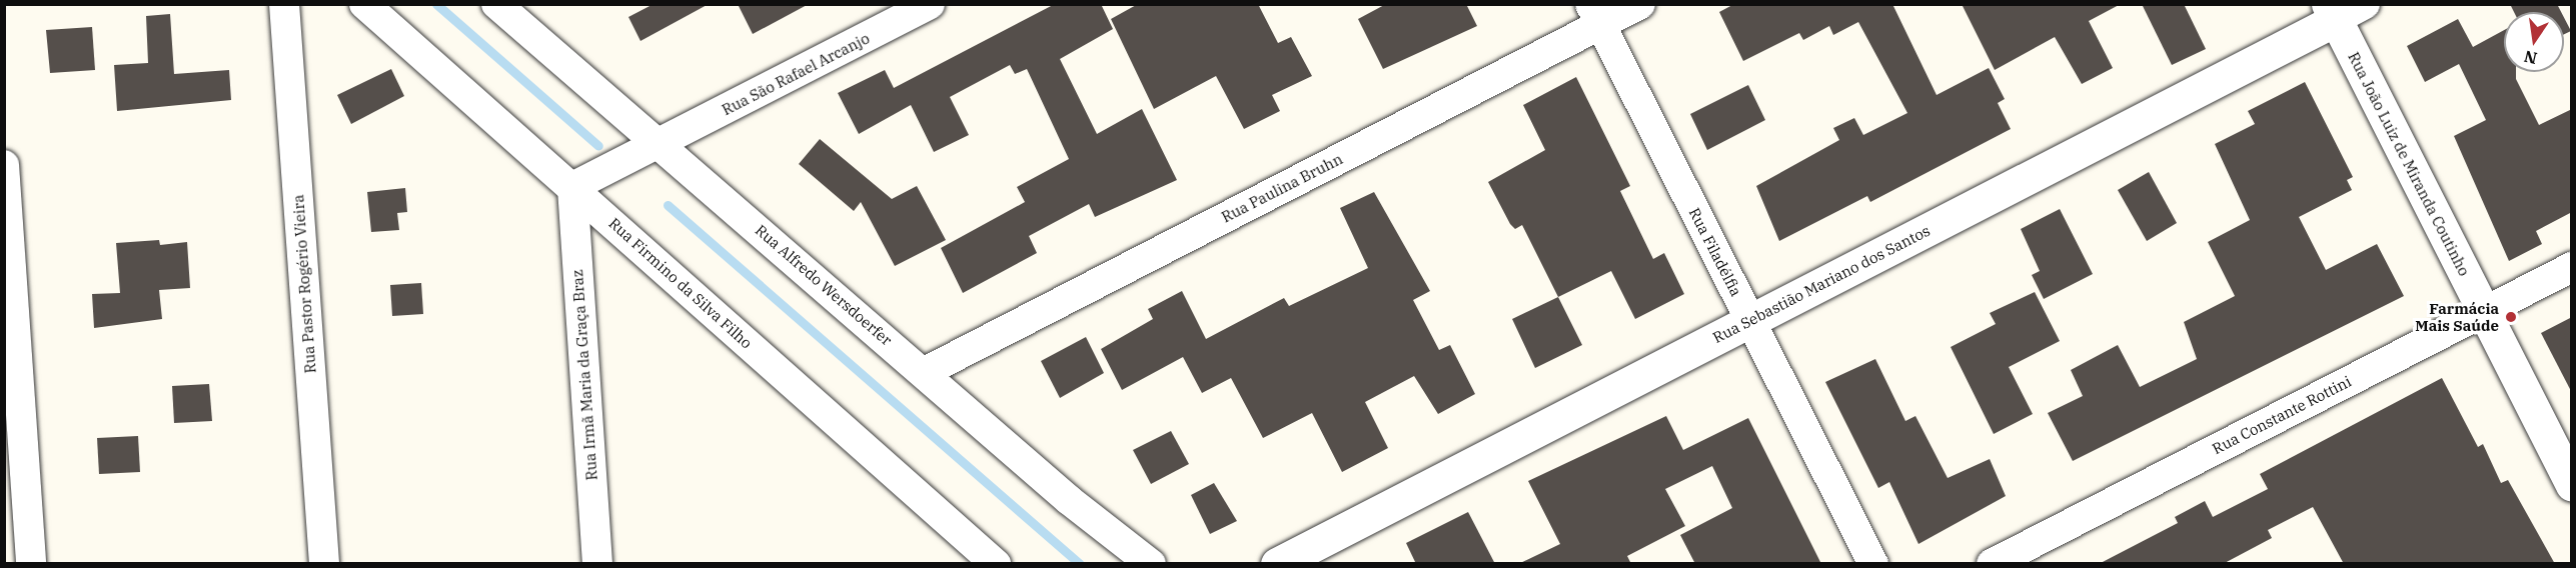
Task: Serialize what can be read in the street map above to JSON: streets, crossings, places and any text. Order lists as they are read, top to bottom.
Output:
{
  "streets": {
    "street": [
      "Rua São Rafael Arcanjo",
      "Rua João Luiz de Miranda Coutinho",
      "Rua Paulina Bruhn",
      "Rua Filadélfia",
      "Rua Firmino da Silva Filho",
      "Rua Pastor Rogério Vieira",
      "Rua Sebastião Mariano dos Santos",
      "Rua Alfredo Wersdoerfer",
      "Rua Irmã Maria da Graça Braz",
      "Rua Constante Rottini"
    ]
  },
  "crossings": [
    ["Rua São Rafael Arcanjo", "Rua Firmino da Silva Filho"],
    ["Rua São Rafael Arcanjo", "Rua Alfredo Wersdoerfer"],
    ["Rua São Rafael Arcanjo", "Rua Irmã Maria da Graça Braz"],
    ["Rua João Luiz de Miranda Coutinho", "Rua Sebastião Mariano dos Santos"],
    ["Rua João Luiz de Miranda Coutinho", "Rua Constante Rottini"],
    ["Rua Paulina Bruhn", "Rua Filadélfia"],
    ["Rua Paulina Bruhn", "Rua Alfredo Wersdoerfer"],
    ["Rua Filadélfia", "Rua Sebastião Mariano dos Santos"],
    ["Rua Firmino da Silva Filho", "Rua Irmã Maria da Graça Braz"]
  ],
  "places": ["Farmácia Mais Saúde"],
  "north": "bottom"
}
